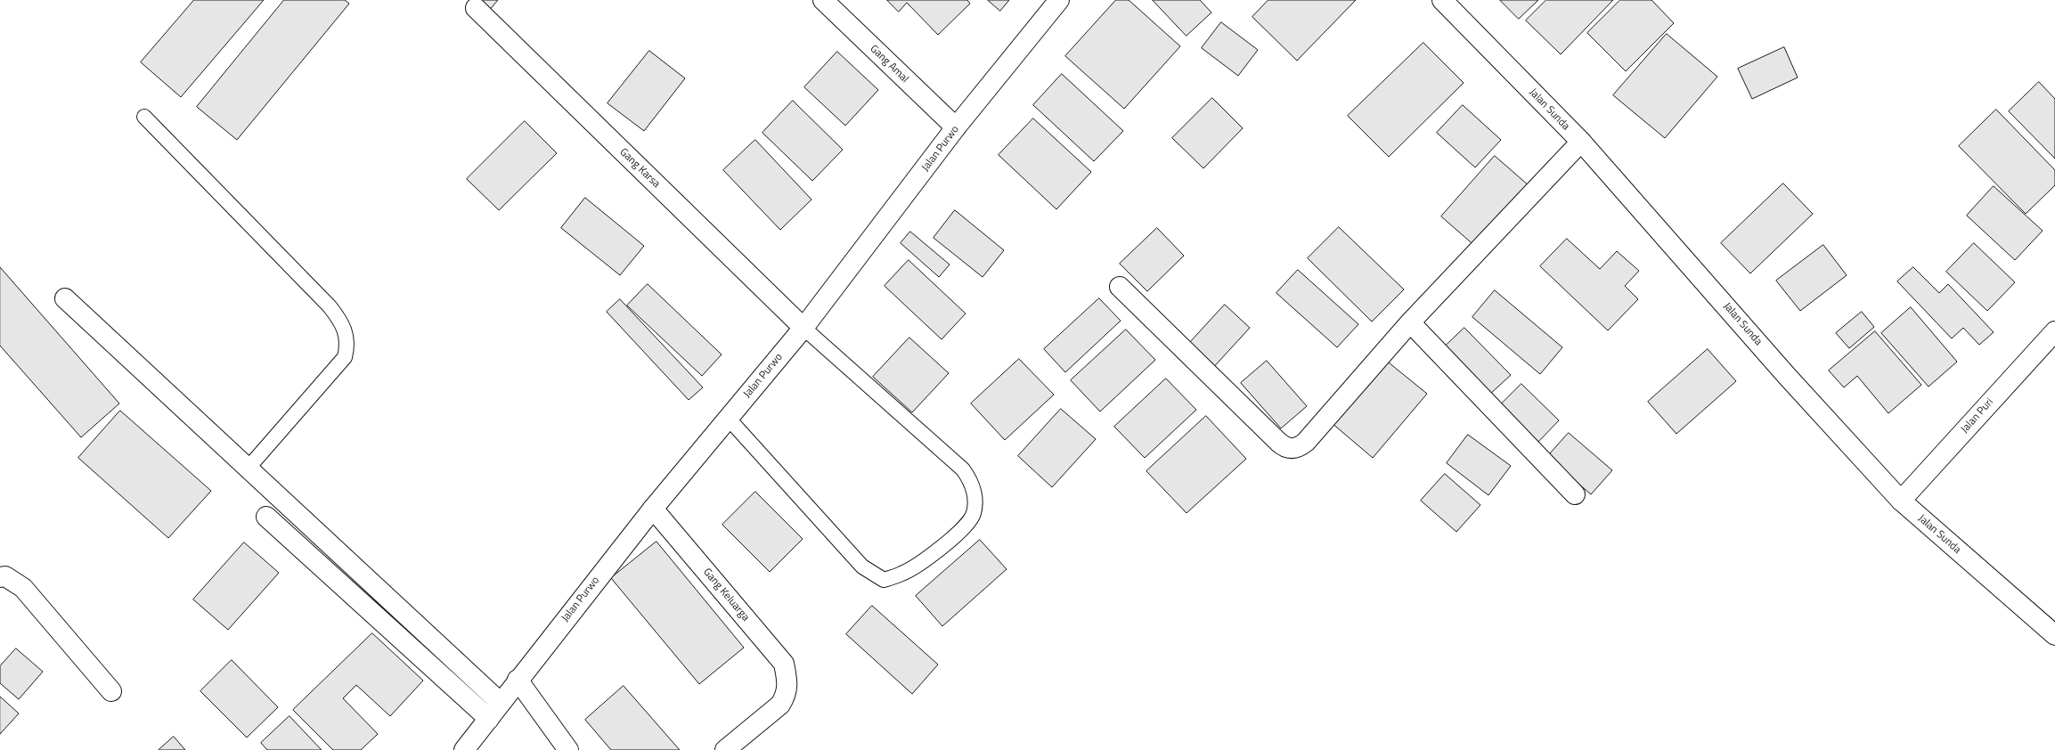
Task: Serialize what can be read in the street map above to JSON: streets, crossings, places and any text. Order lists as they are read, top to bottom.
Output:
{
  "streets": {
    "street": [
      "Gang Amal",
      "Jalan Sunda",
      "Jalan Purwo",
      "Gang Karsa",
      "Jalan Puri",
      "Gang Keluarga"
    ]
  },
  "crossings": [
    ["Gang Amal", "Jalan Purwo"],
    ["Jalan Sunda", "Jalan Puri"],
    ["Jalan Purwo", "Gang Karsa"],
    ["Jalan Purwo", "Gang Keluarga"]
  ]
}
